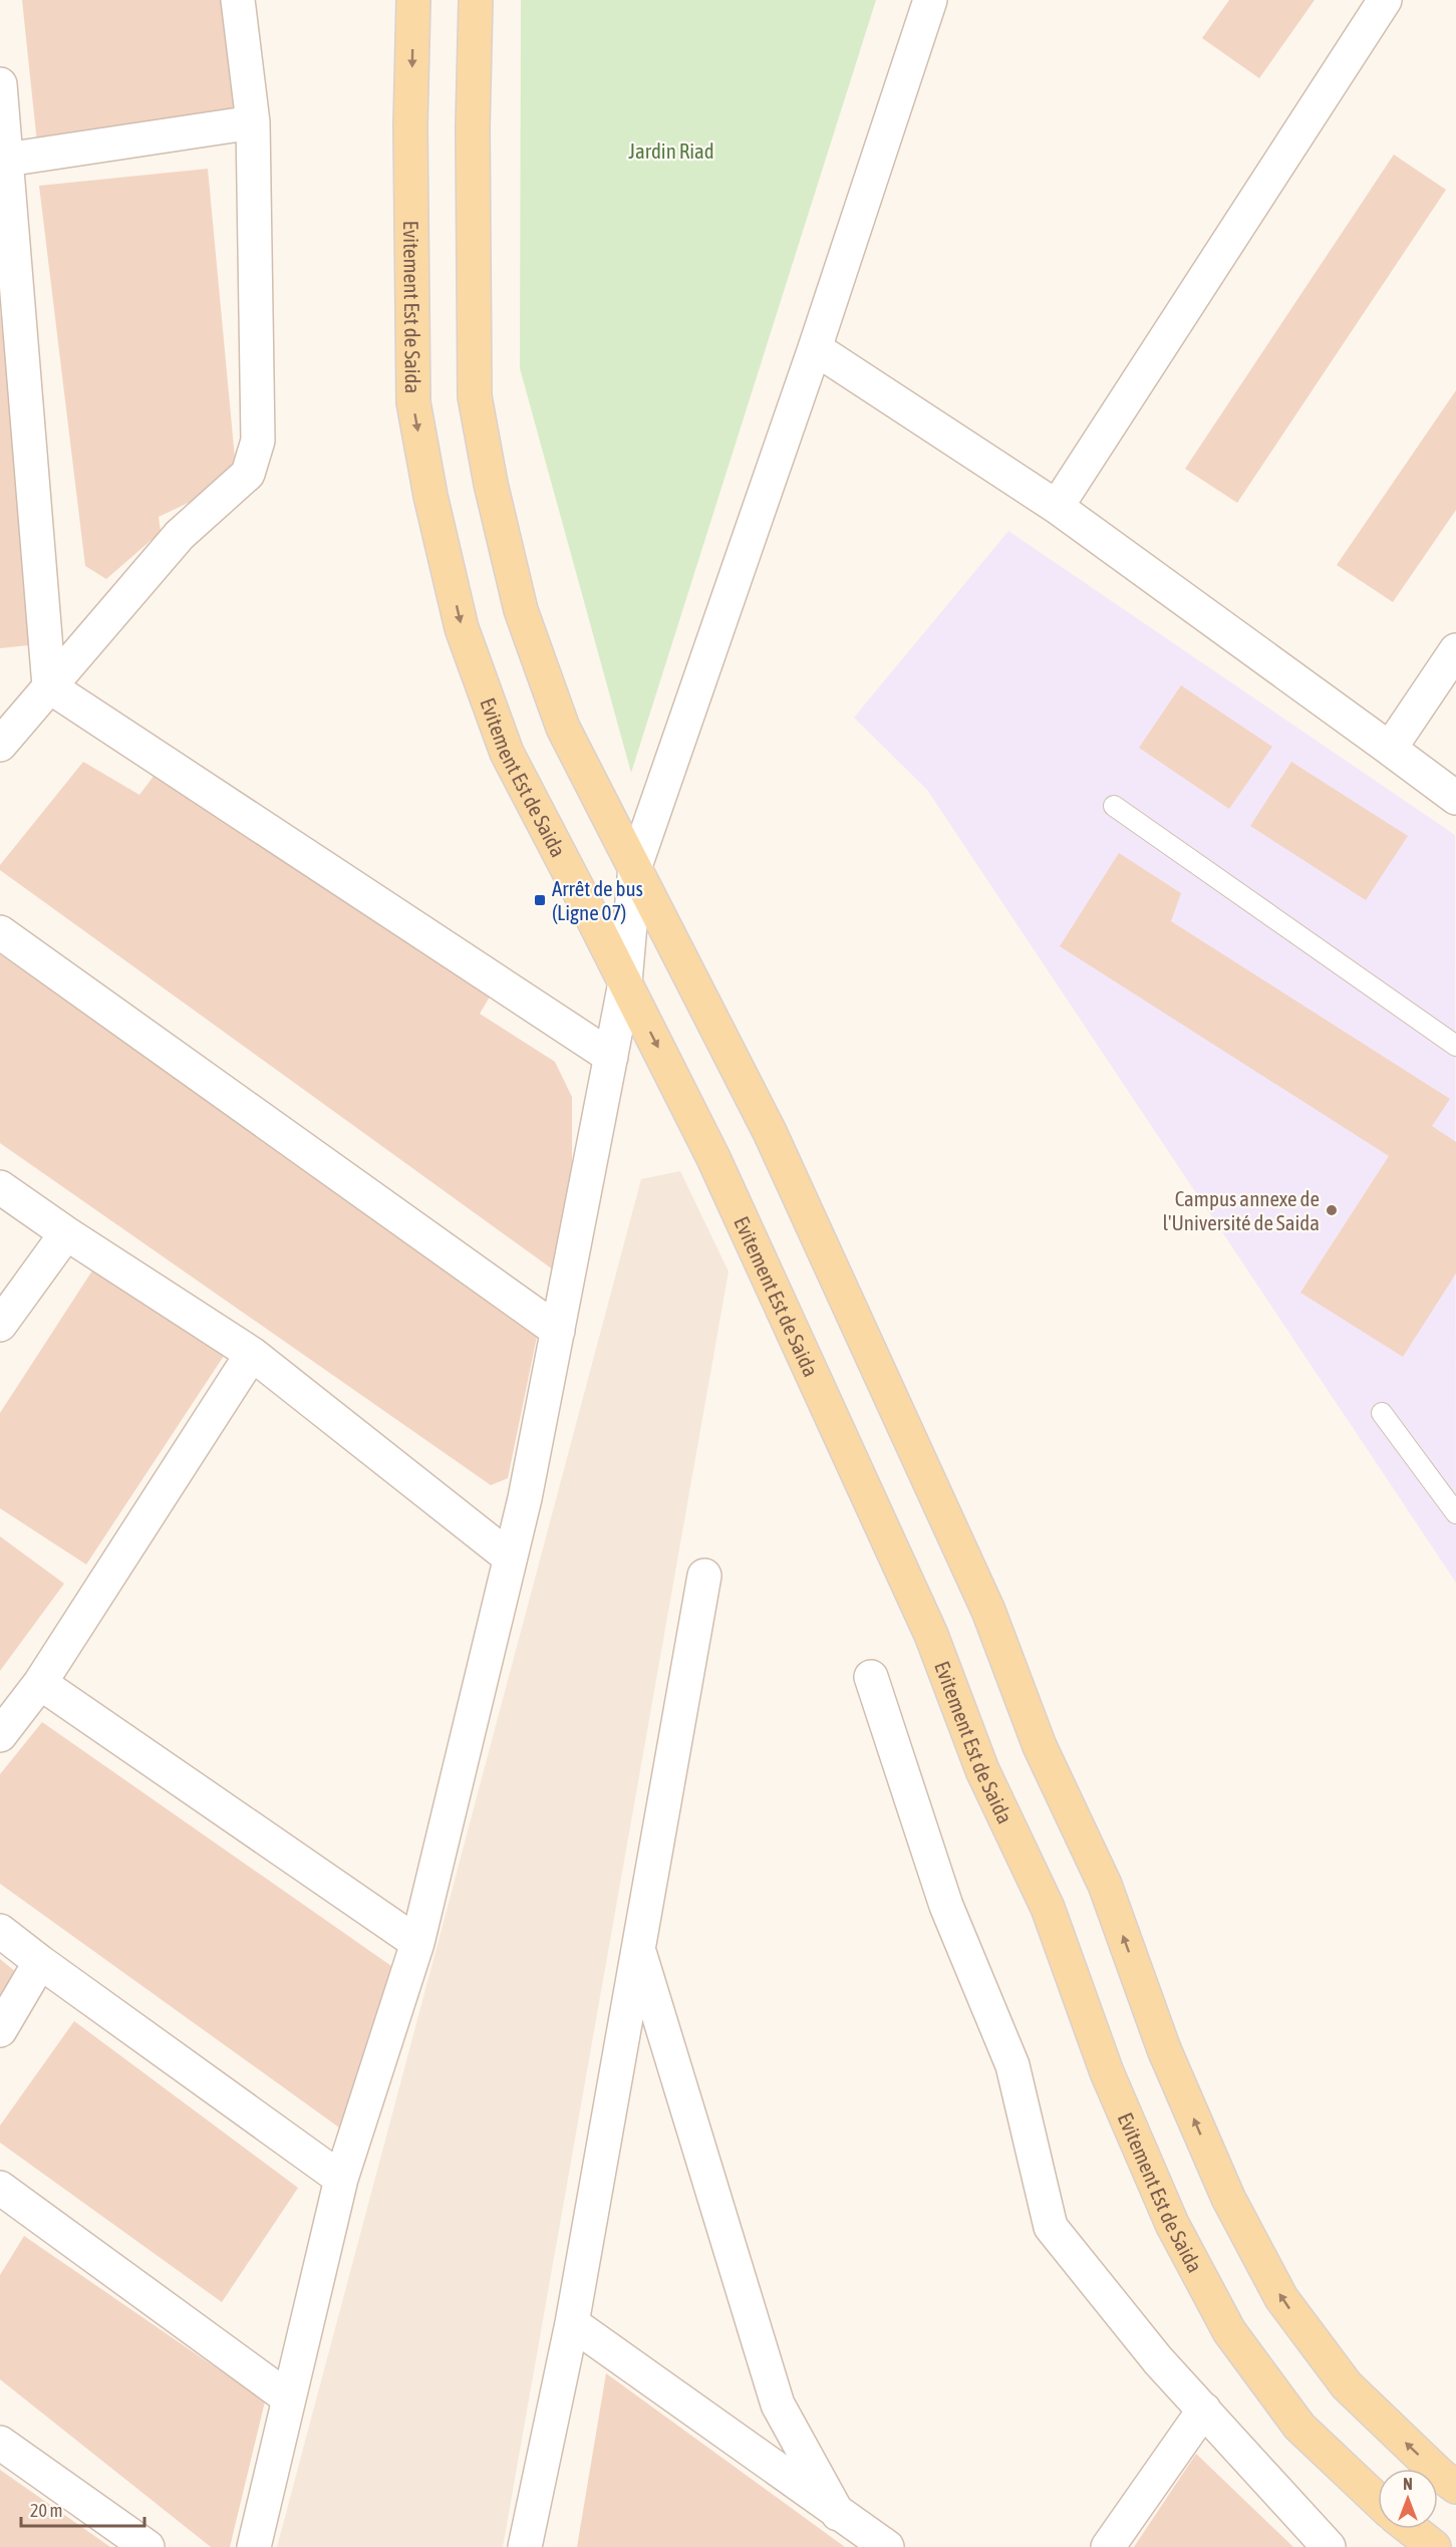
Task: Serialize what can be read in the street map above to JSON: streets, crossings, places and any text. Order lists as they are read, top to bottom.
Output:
{
  "streets": {
    "main road": ["Evitement Est de Saida"]
  },
  "parks": ["Jardin Riad"],
  "places": {
    "transit": ["Arrêt de bus (Ligne 07)"],
    "other": ["Campus annexe de l'Université de Saida"]
  },
  "scale_bar": "20 m",
  "north": "top"
}
